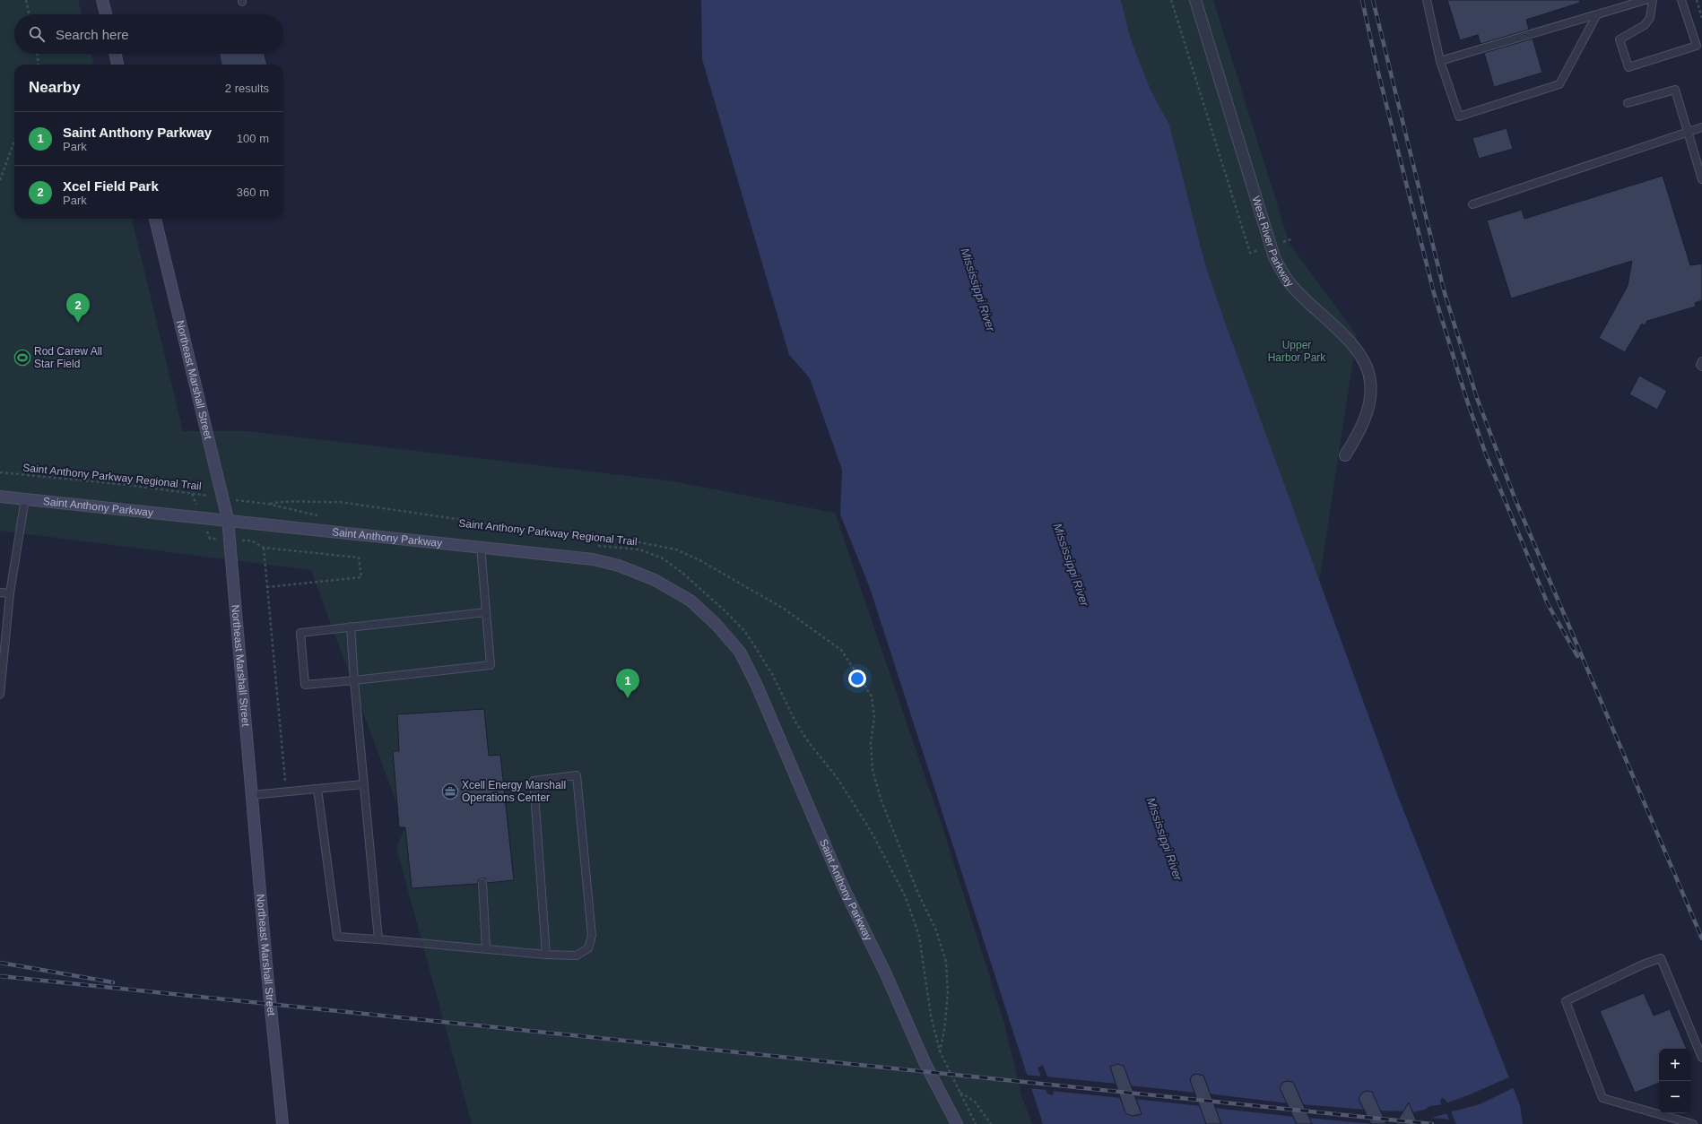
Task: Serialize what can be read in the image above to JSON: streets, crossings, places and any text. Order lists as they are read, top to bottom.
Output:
{
  "streets": {
    "street": ["West River Parkway", "Northeast Marshall Street", "Saint Anthony Parkway"],
    "path": ["Saint Anthony Parkway Regional Trail"]
  },
  "crossings": [
    ["Northeast Marshall Street", "Saint Anthony Parkway Regional Trail"],
    ["Northeast Marshall Street", "Saint Anthony Parkway"]
  ],
  "water": ["Mississippi River"],
  "parks": ["Upper Harbor Park"],
  "places": {
    "sports": ["Rod Carew All Star Field"],
    "office": ["Xcell Energy Marshall Operations Center"]
  },
  "page": {
    "search": "Search here",
    "heading": ["Nearby", "2 results"],
    "list": [
      {
        "mark": "1",
        "name": "Saint Anthony Parkway",
        "note": "Park",
        "value": "100 m"
      },
      {
        "mark": "2",
        "name": "Xcel Field Park",
        "note": "Park",
        "value": "360 m"
      }
    ],
    "pins": ["2", "1"],
    "map_buttons": ["+", "−"]
  }
}
